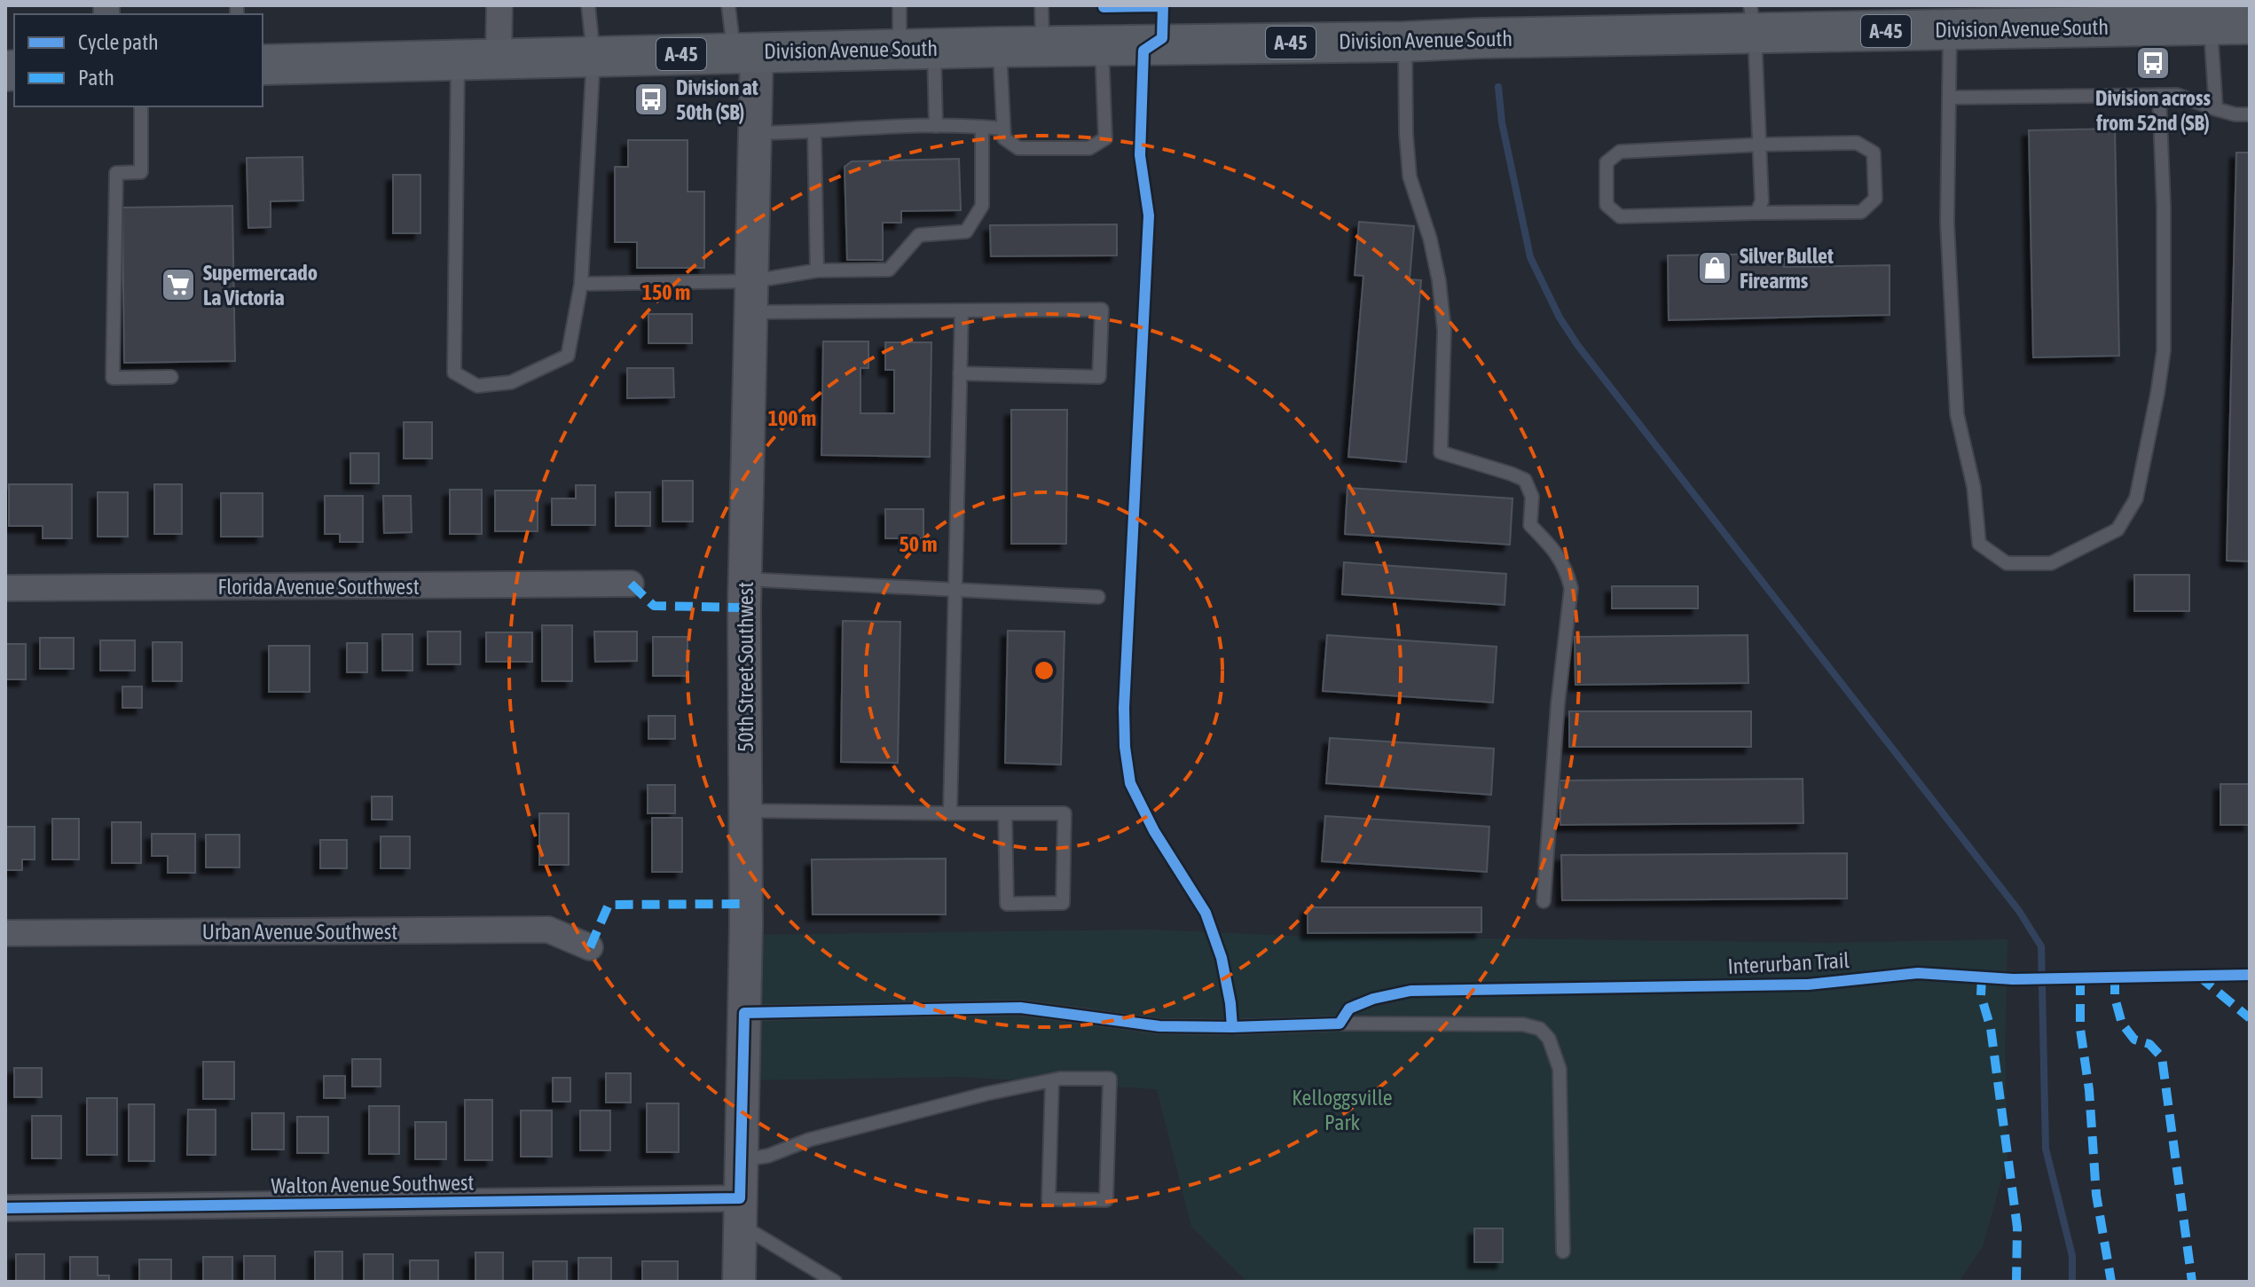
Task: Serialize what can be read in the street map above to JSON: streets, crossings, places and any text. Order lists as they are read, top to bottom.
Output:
{
  "streets": {
    "main road": ["Division Avenue South", "A-45"],
    "street": [
      "Florida Avenue Southwest",
      "50th Street Southwest",
      "Urban Avenue Southwest",
      "Walton Avenue Southwest"
    ],
    "cycle path": ["Interurban Trail"]
  },
  "crossings": [
    ["Division Avenue South", "50th Street Southwest"],
    ["50th Street Southwest", "Walton Avenue Southwest"]
  ],
  "parks": ["Kelloggsville Park"],
  "places": {
    "bus stop": ["Division across from 52nd (SB)", "Division at 50th (SB)"],
    "shop": ["Silver Bullet Firearms"],
    "supermarket": ["Supermercado La Victoria"]
  },
  "legend": ["Cycle path", "Path"],
  "rings": ["150 m", "100 m", "50 m"]
}
